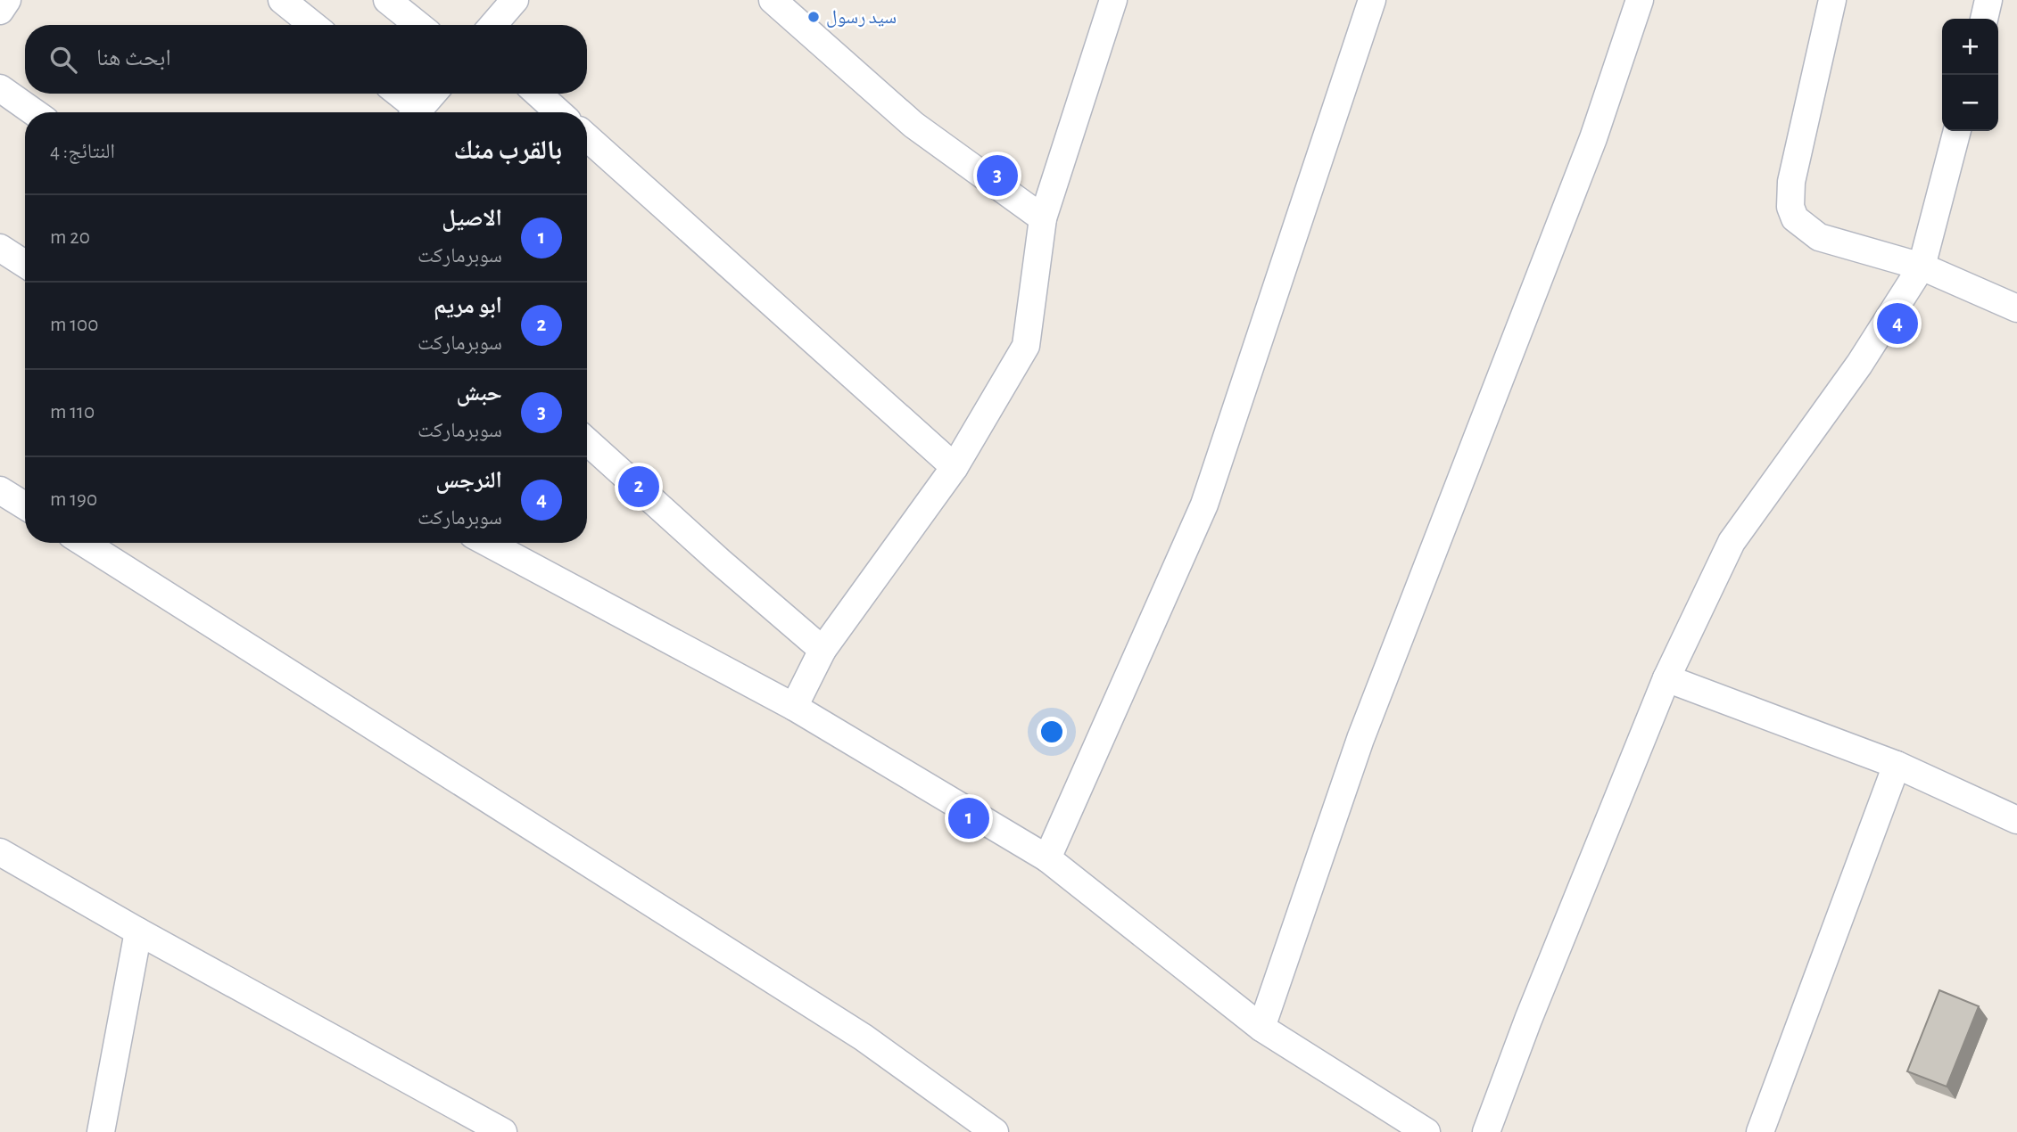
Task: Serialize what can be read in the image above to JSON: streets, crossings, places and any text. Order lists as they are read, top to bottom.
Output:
{
  "places": ["سيد رسول"],
  "page": {
    "map_buttons": ["+", "−"],
    "search": "ابحث هنا",
    "heading": ["بالقرب منك", "النتائج: 4"],
    "pins": [
      "3",
      "4",
      "2",
      "1"
    ],
    "list": [
      {
        "mark": "1",
        "name": "الاصيل",
        "note": "سوبرماركت",
        "value": "20 m"
      },
      {
        "mark": "2",
        "name": "ابو مريم",
        "note": "سوبرماركت",
        "value": "100 m"
      },
      {
        "mark": "3",
        "name": "حبش",
        "note": "سوبرماركت",
        "value": "110 m"
      },
      {
        "mark": "4",
        "name": "النرجس",
        "note": "سوبرماركت",
        "value": "190 m"
      }
    ]
  }
}
